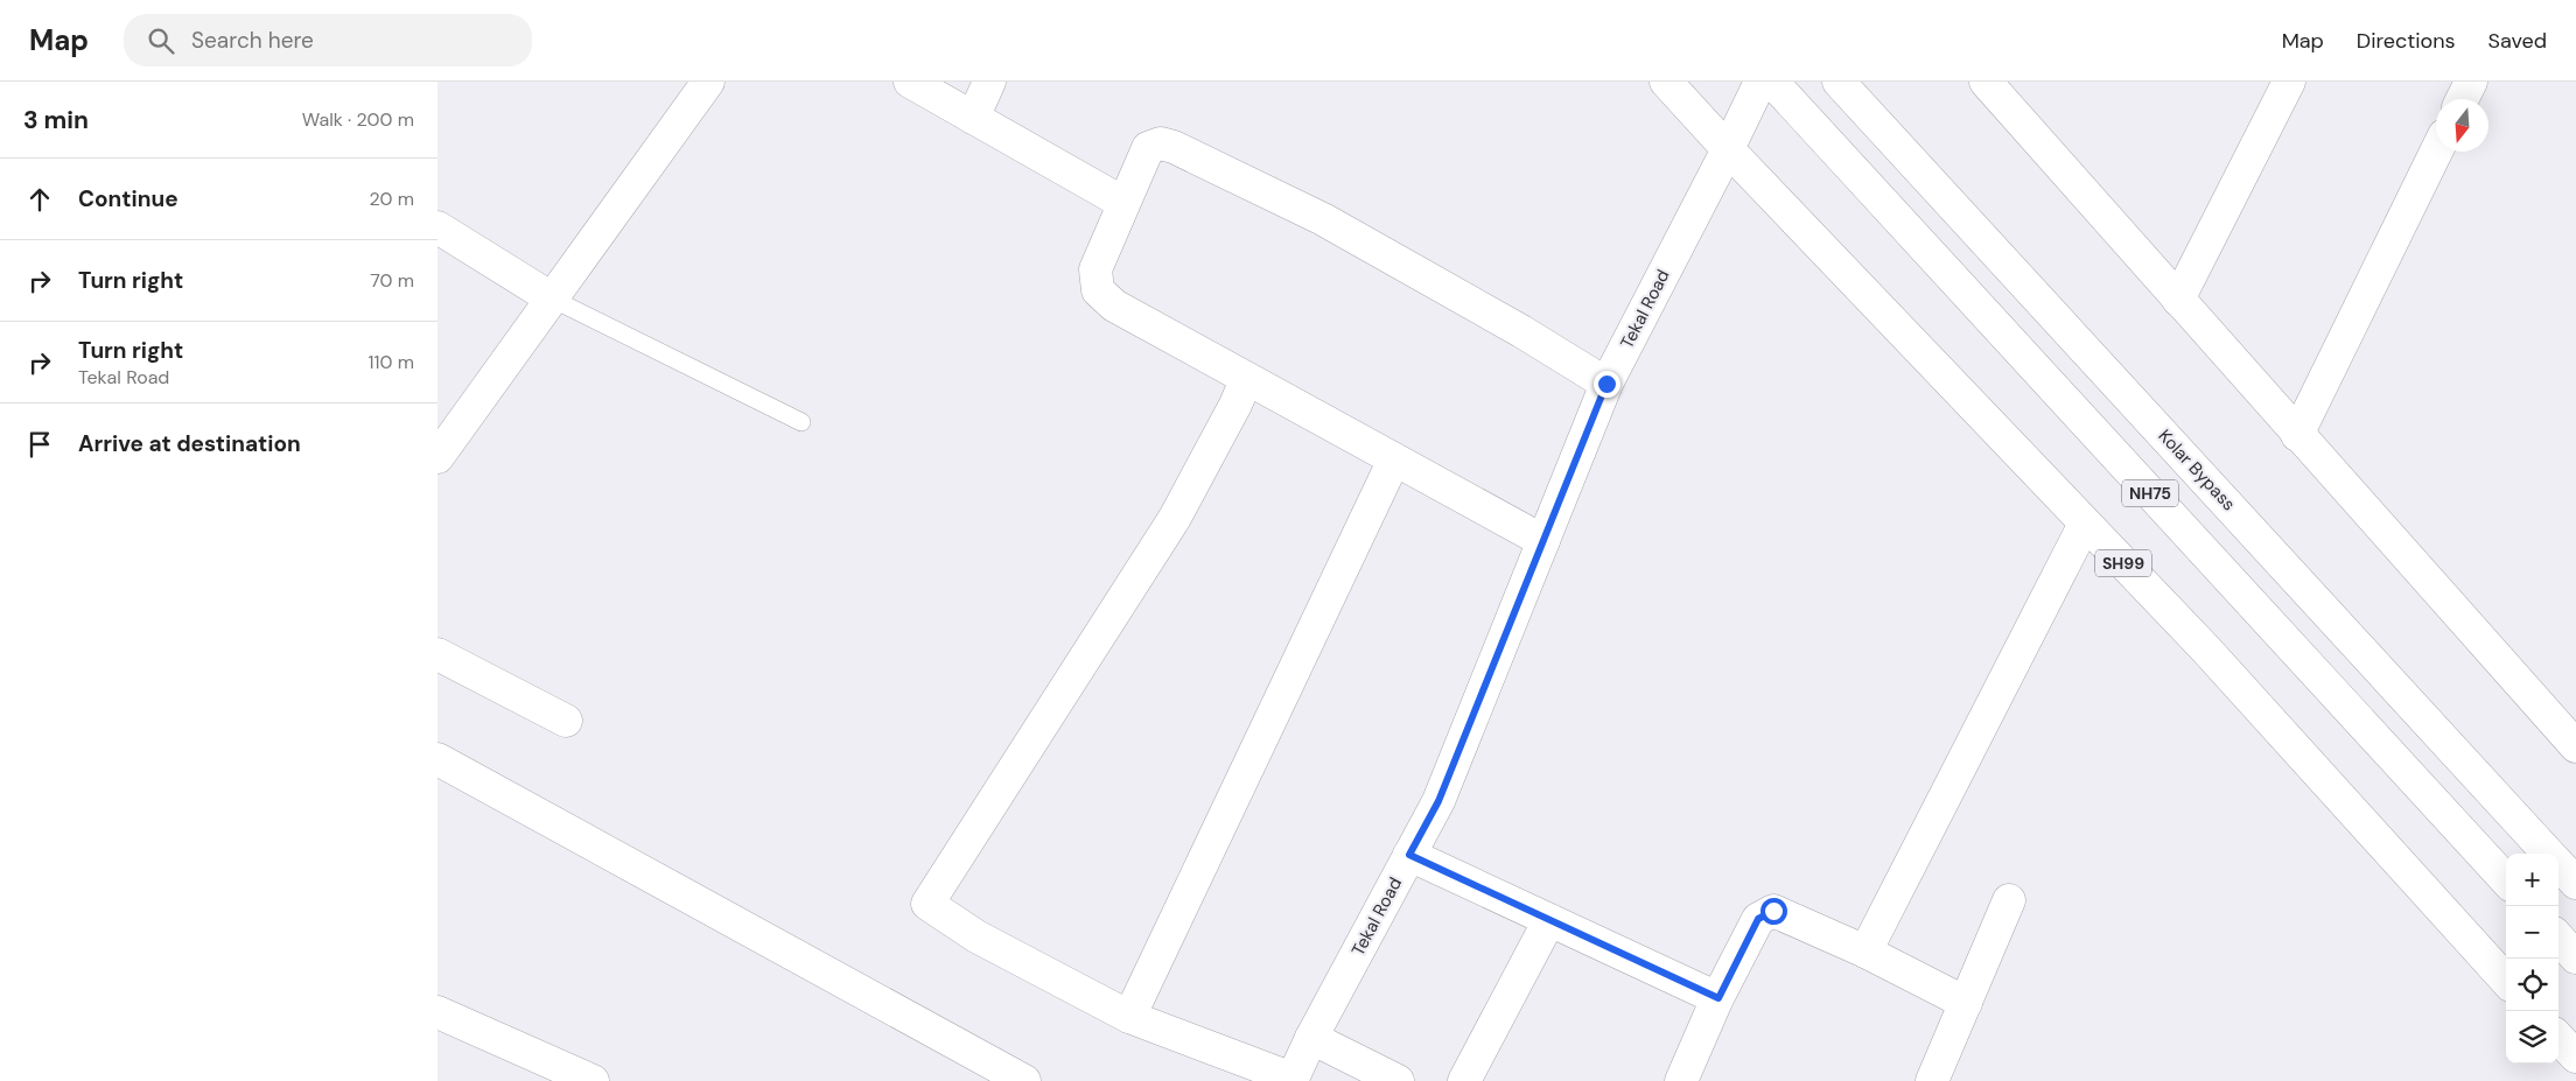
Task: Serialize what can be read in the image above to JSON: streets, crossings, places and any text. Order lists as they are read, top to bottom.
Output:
{
  "streets": {
    "main road": [
      "Tekal Road",
      "Kolar Bypass",
      "NH75",
      "SH99"
    ]
  },
  "crossings": [
    ["Tekal Road", "SH99"]
  ],
  "north": "bottom",
  "page": {
    "header": "Map",
    "search": "Search here",
    "nav": ["Map", "Directions", "Saved"],
    "heading": ["3 min", "Walk · 200 m"],
    "list": [
      ["Continue", "20 m"],
      ["Turn right", "70 m"],
      ["Turn right", "Tekal Road", "110 m"],
      "Arrive at destination"
    ],
    "map_buttons": ["+", "−"]
  }
}
